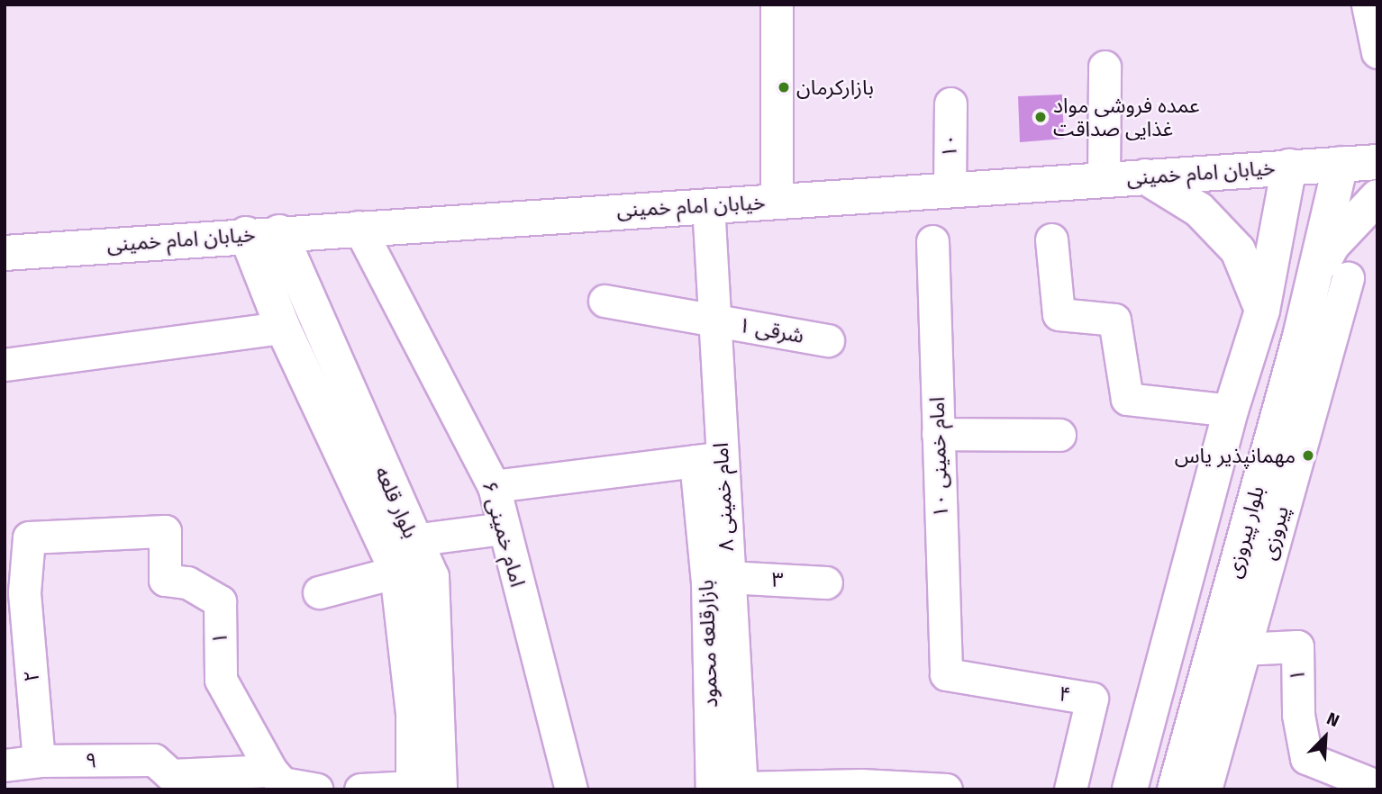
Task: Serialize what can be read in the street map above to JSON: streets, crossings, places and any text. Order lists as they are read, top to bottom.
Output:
{
  "streets": {
    "main road": ["خیابان امام خمینی", "بلوار قلعه", "بلوار پیروزی"],
    "street": [
      "۱۰",
      "۱ شرقی",
      "امام خمینی ۱۰",
      "امام خمینی ۸",
      "پیروزی",
      "امام خمینی ۶",
      "۳",
      "۱",
      "بازارقلعه محمود",
      "۲",
      "۴",
      "۹"
    ]
  },
  "crossings": [
    ["۱۰", "خیابان امام خمینی"],
    ["خیابان امام خمینی", "امام خمینی ۸"],
    ["خیابان امام خمینی", "بلوار قلعه"],
    ["خیابان امام خمینی", "بلوار پیروزی"],
    ["خیابان امام خمینی", "امام خمینی ۶"],
    ["۱ شرقی", "امام خمینی ۸"],
    ["امام خمینی ۱۰", "۴"],
    ["امام خمینی ۸", "۳"],
    ["امام خمینی ۸", "بازارقلعه محمود"],
    ["بلوار پیروزی", "پیروزی"],
    ["بلوار پیروزی", "۱"],
    ["پیروزی", "۱"],
    ["۱", "۲"],
    ["۱", "۹"],
    ["۲", "۹"]
  ],
  "places": ["بازارکرمان", "عمده فروشی مواد غذایی صداقت", "مهمانپذیر یاس"],
  "north": "top right"
}
